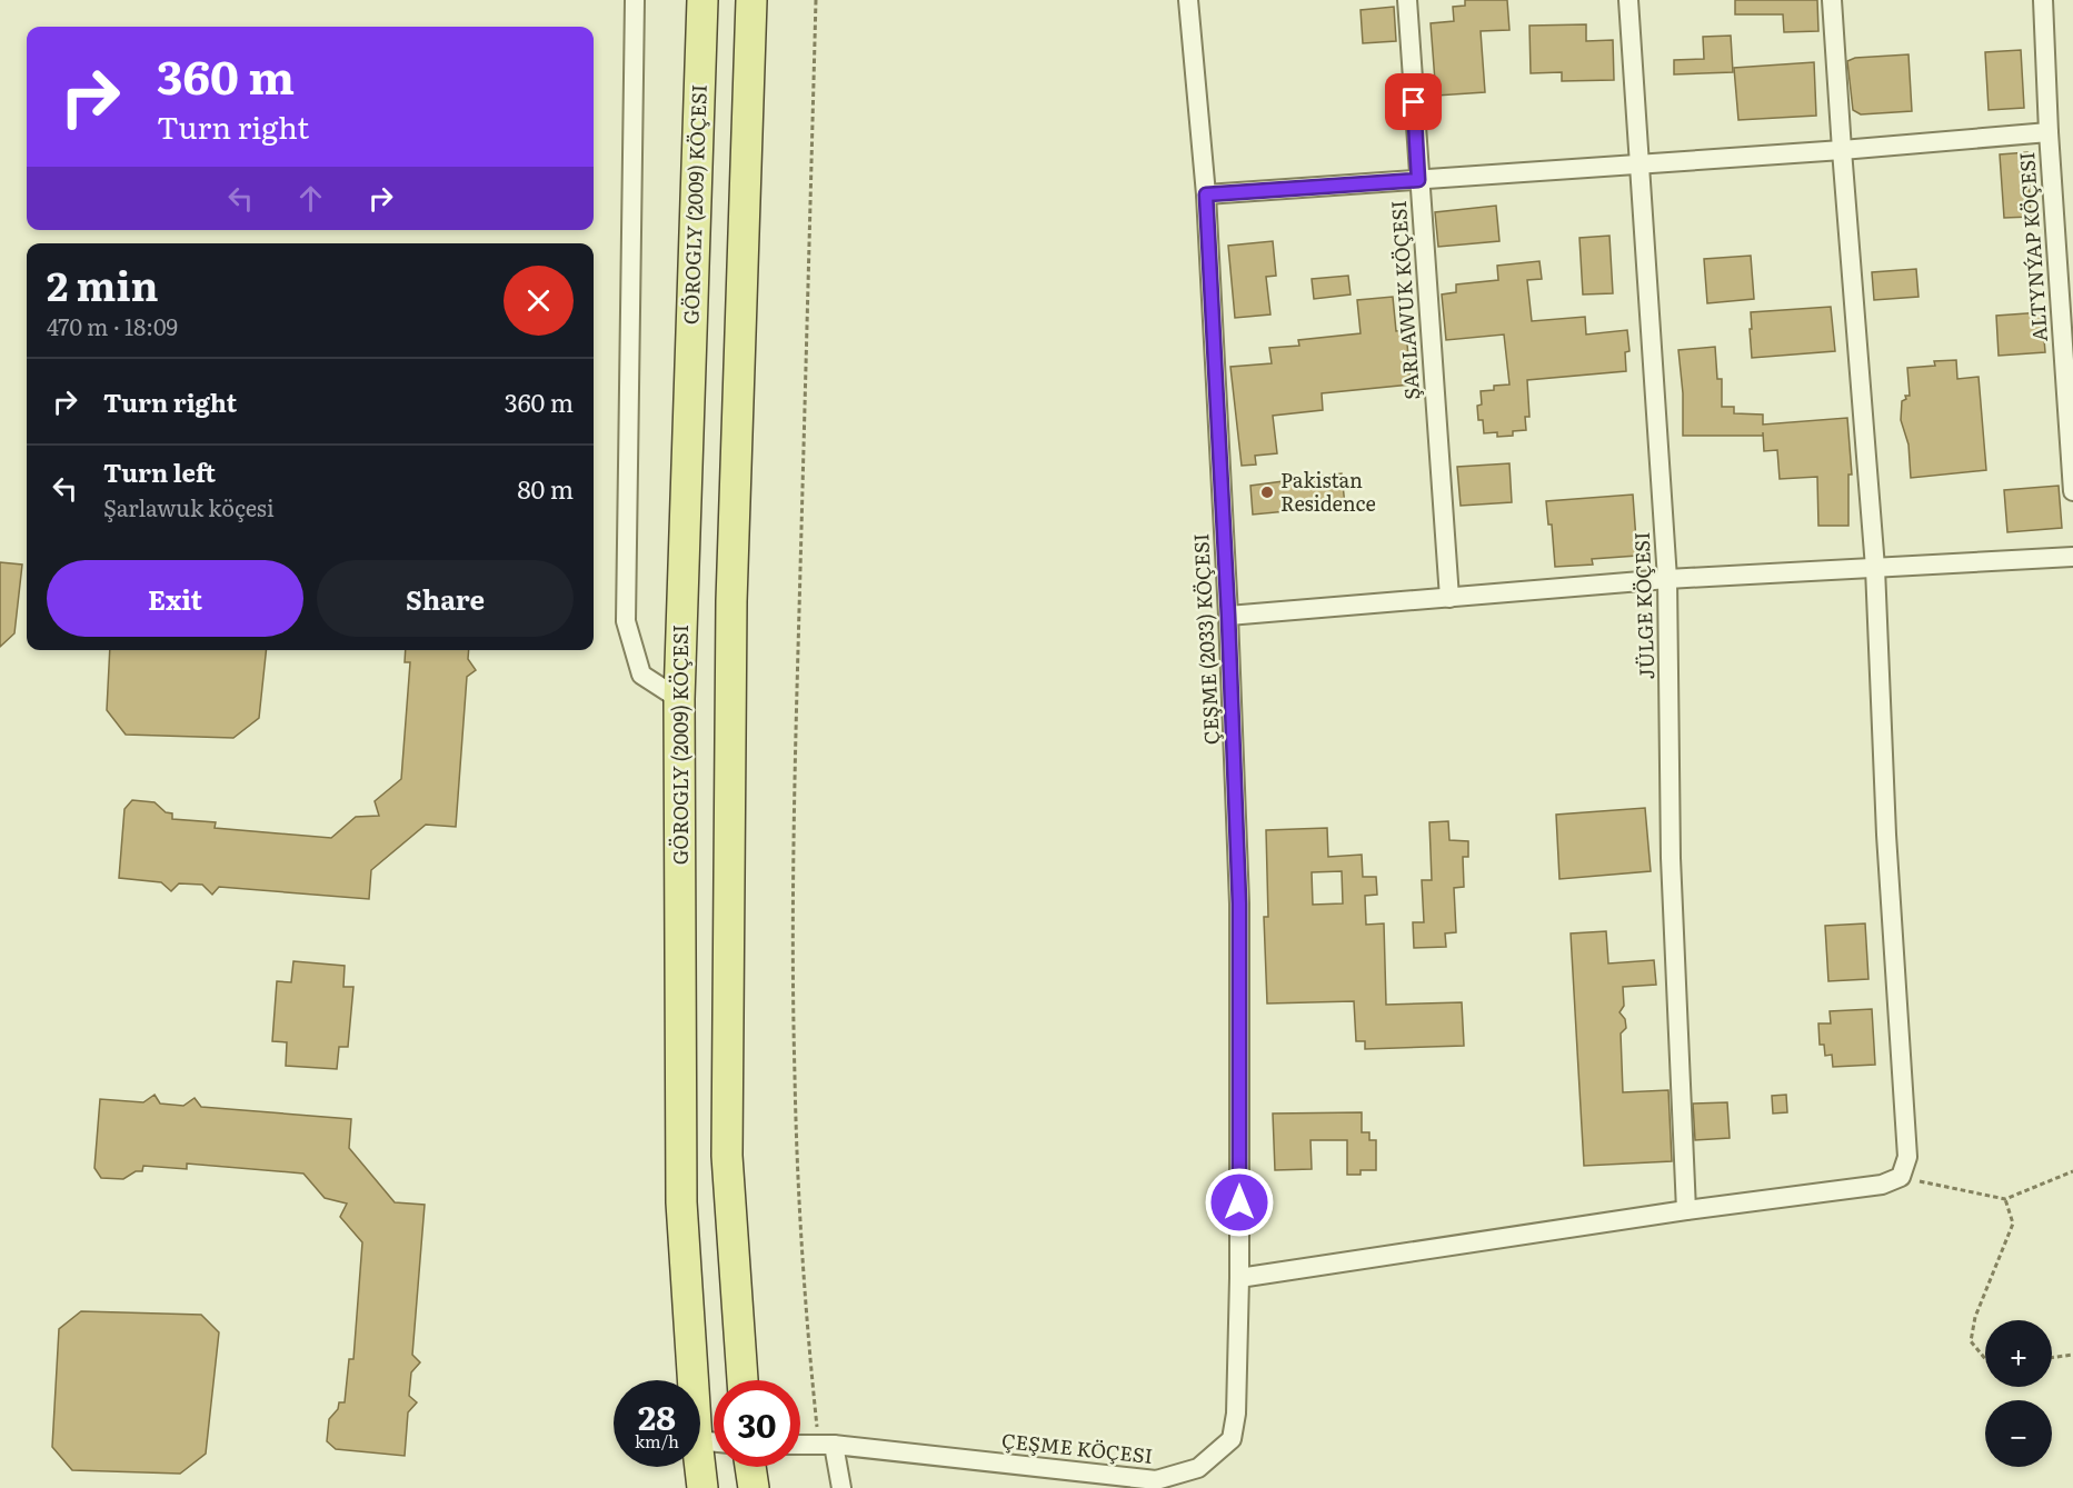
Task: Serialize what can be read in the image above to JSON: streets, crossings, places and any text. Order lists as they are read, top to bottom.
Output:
{
  "streets": {
    "main road": ["GÖROGLY (2009) KÖÇESI"],
    "street": [
      "ALTYNÝAP KÖÇESI",
      "ŞARLAWUK KÖÇESI",
      "JÜLGE KÖÇESI",
      "ÇEŞME (2033) KÖÇESI",
      "ÇEŞME KÖÇESI"
    ]
  },
  "crossings": [
    ["ÇEŞME (2033) KÖÇESI", "ÇEŞME KÖÇESI"]
  ],
  "places": ["Pakistan Residence"],
  "page": {
    "turn": ["360 m", "Turn right"],
    "heading": ["2 min", "470 m · 18:09"],
    "list": [
      {
        "name": "Turn right",
        "value": "360 m"
      },
      {
        "name": "Turn left",
        "note": "Şarlawuk köçesi",
        "value": "80 m"
      }
    ],
    "buttons": ["Exit", "Share"],
    "map_buttons": ["+", "−"],
    "speed": "28 km/h",
    "limit": "30"
  }
}
